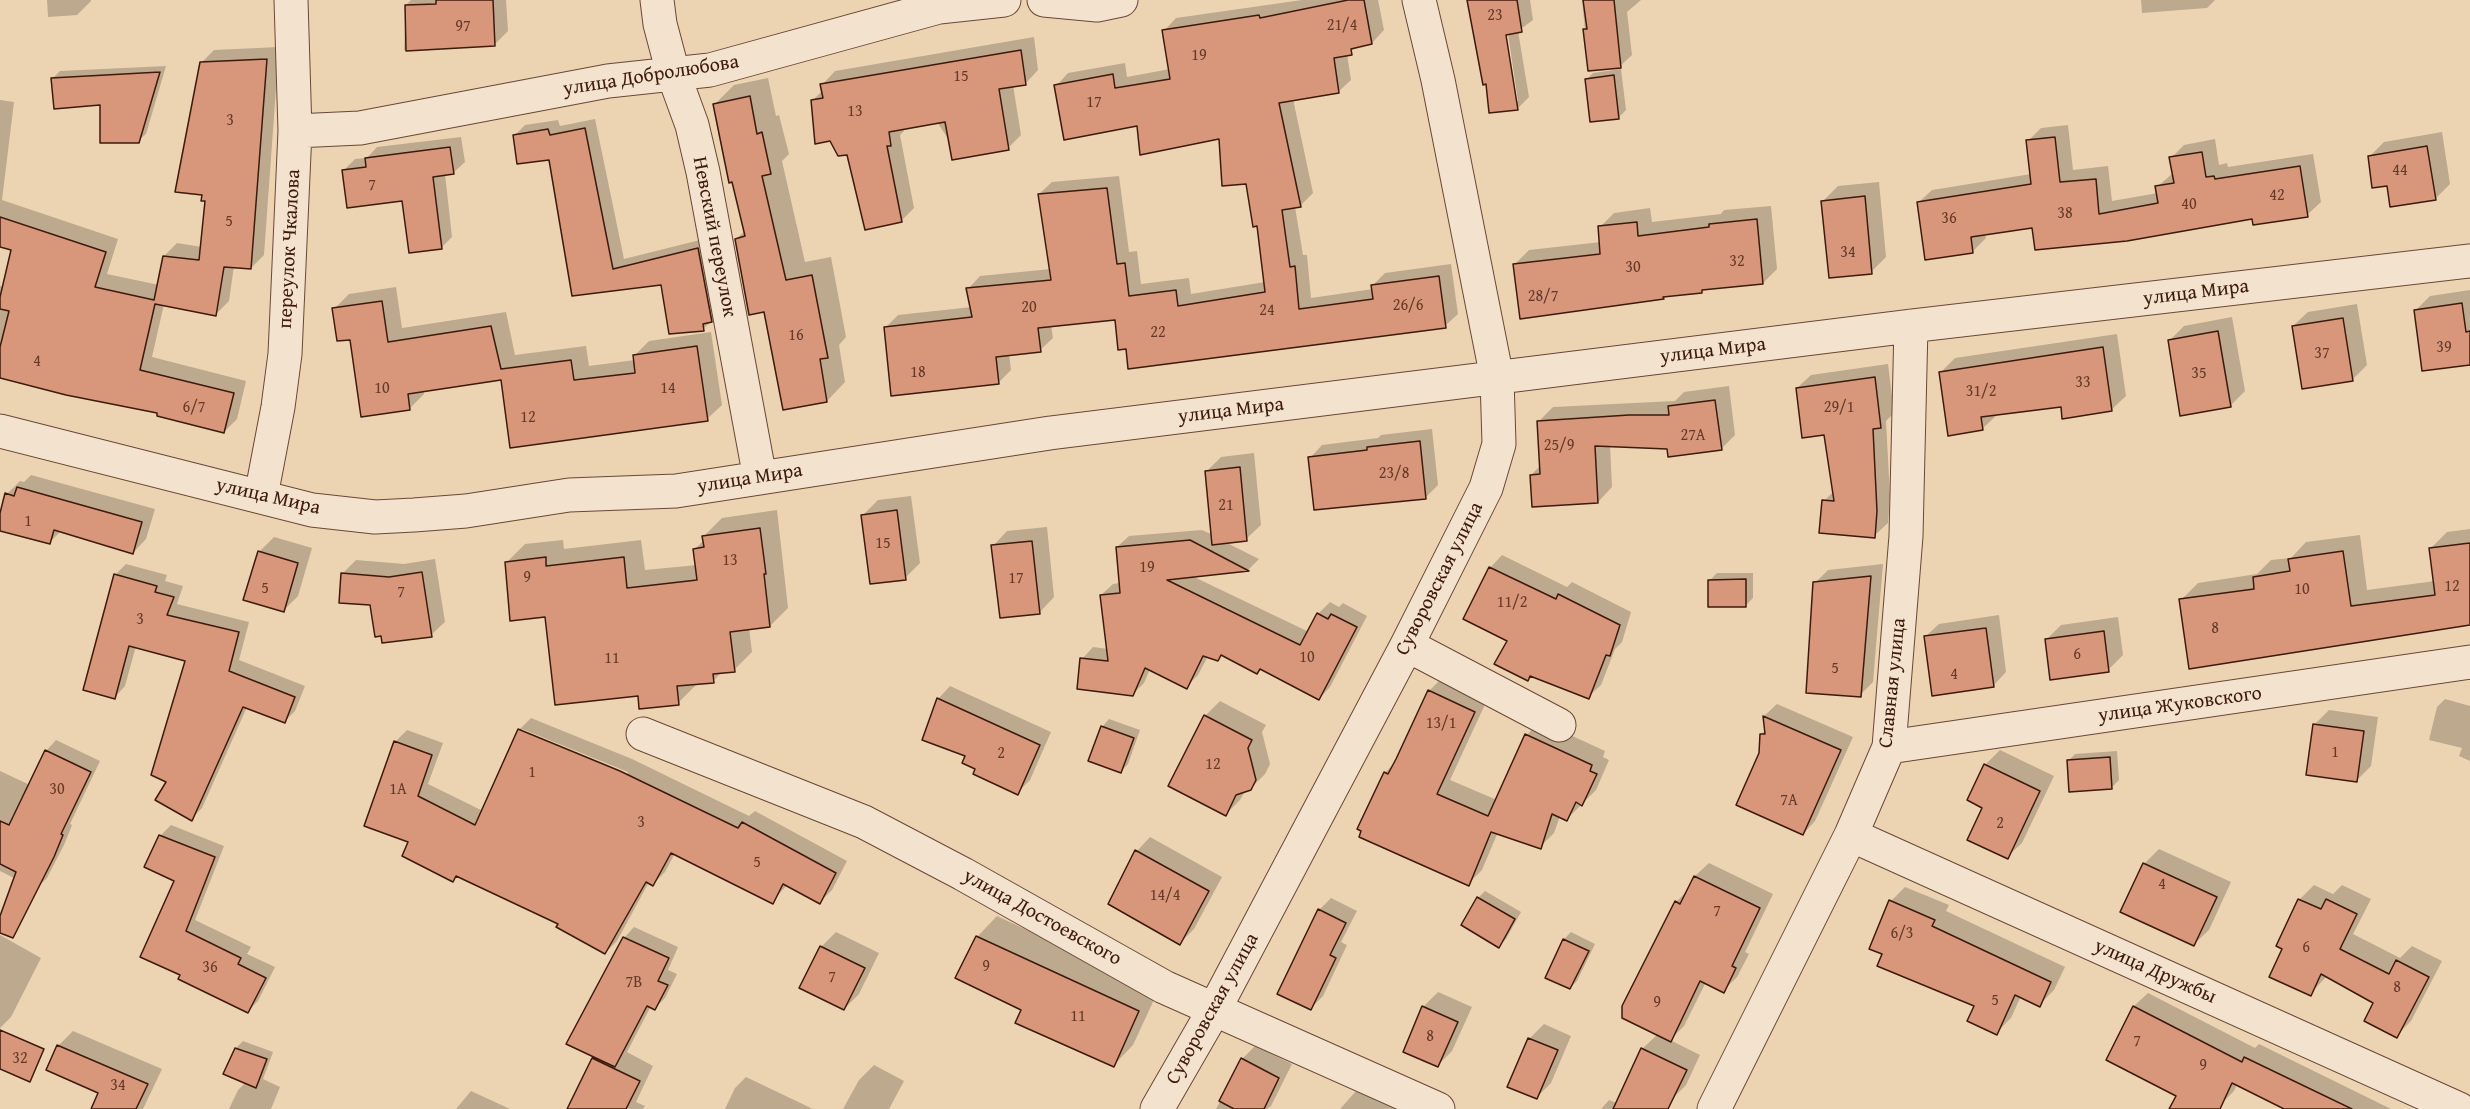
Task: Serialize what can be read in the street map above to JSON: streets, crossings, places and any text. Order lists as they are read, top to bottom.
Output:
{
  "streets": {
    "street": [
      "улица Добролюбова",
      "Невский переулок",
      "переулок Чкалова",
      "улица Мира",
      "Суворовская улица",
      "Славная улица",
      "улица Жуковского",
      "улица Достоевского",
      "улица Дружбы"
    ]
  },
  "crossings": [
    ["улица Добролюбова", "Невский переулок"],
    ["улица Добролюбова", "переулок Чкалова"],
    ["Невский переулок", "улица Мира"],
    ["переулок Чкалова", "улица Мира"],
    ["улица Мира", "Суворовская улица"],
    ["улица Мира", "Славная улица"],
    ["Суворовская улица", "улица Достоевского"],
    ["Славная улица", "улица Жуковского"],
    ["Славная улица", "улица Дружбы"]
  ],
  "house_numbers": [
    "23",
    "21/4",
    "97",
    "19",
    "15",
    "17",
    "13",
    "3",
    "44",
    "7",
    "42",
    "40",
    "38",
    "36",
    "5",
    "34",
    "32",
    "30",
    "28/7",
    "26/6",
    "20",
    "24",
    "22",
    "16",
    "39",
    "37",
    "4",
    "18",
    "35",
    "33",
    "10",
    "14",
    "31/2",
    "6/7",
    "29/1",
    "12",
    "27А",
    "25/9",
    "23/8",
    "21",
    "1",
    "15",
    "13",
    "19",
    "9",
    "17",
    "12",
    "5",
    "10",
    "7",
    "11/2",
    "3",
    "8",
    "6",
    "10",
    "11",
    "5",
    "4",
    "13/1",
    "1",
    "2",
    "12",
    "1",
    "30",
    "1А",
    "7А",
    "3",
    "2",
    "5",
    "4",
    "14/4",
    "7",
    "6/3",
    "6",
    "9",
    "36",
    "7",
    "7В",
    "8",
    "5",
    "9",
    "11",
    "8",
    "7",
    "32",
    "9",
    "34"
  ]
}
